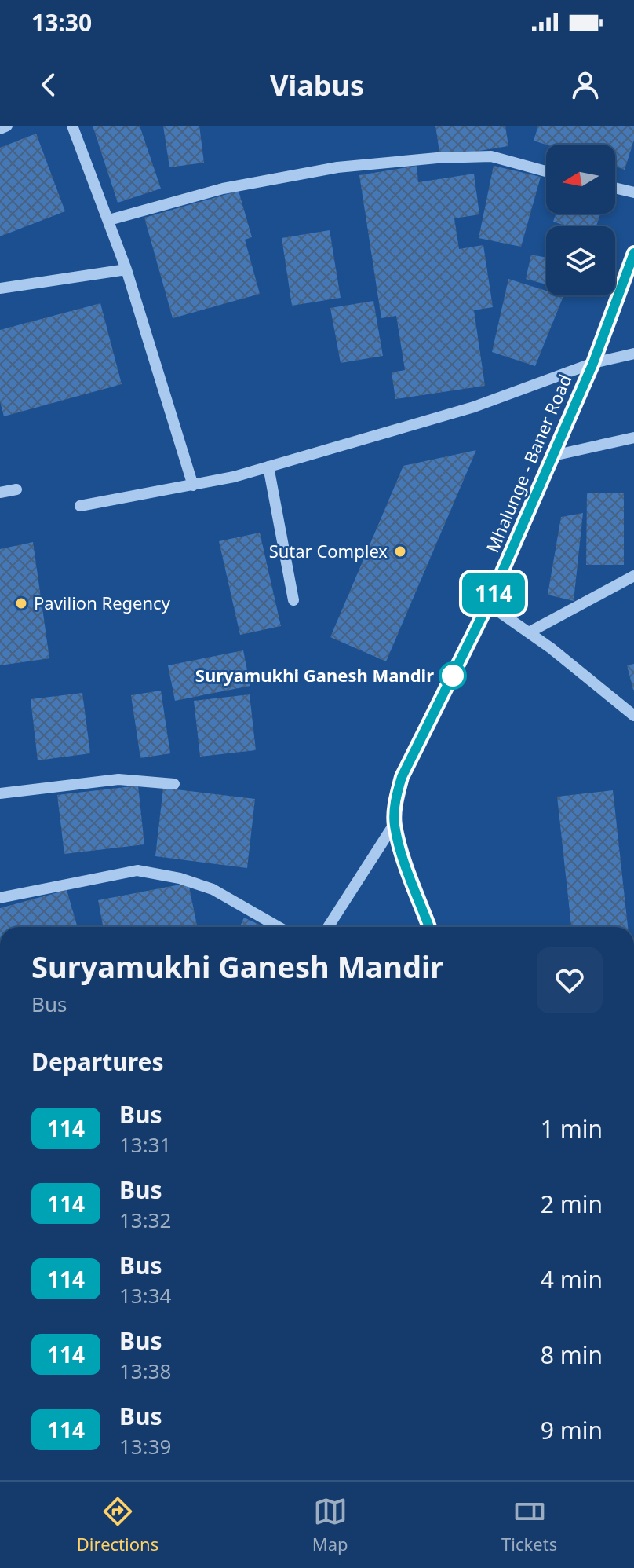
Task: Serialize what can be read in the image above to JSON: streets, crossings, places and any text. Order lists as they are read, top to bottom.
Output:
{
  "streets": {
    "main road": ["Mhalunge - Baner Road"]
  },
  "places": ["Sutar Complex", "Pavilion Regency", "Suryamukhi Ganesh Mandir"],
  "lines": ["bus line 114"],
  "north": "left",
  "page": {
    "status": "13:30",
    "header": "Viabus",
    "on_map": "114",
    "heading": [
      ["Suryamukhi Ganesh Mandir", "Bus"],
      "Departures"
    ],
    "list": [
      {
        "mark": "114",
        "name": "Bus",
        "note": "13:31",
        "value": "1 min"
      },
      {
        "mark": "114",
        "name": "Bus",
        "note": "13:32",
        "value": "2 min"
      },
      {
        "mark": "114",
        "name": "Bus",
        "note": "13:34",
        "value": "4 min"
      },
      {
        "mark": "114",
        "name": "Bus",
        "note": "13:38",
        "value": "8 min"
      },
      {
        "mark": "114",
        "name": "Bus",
        "note": "13:39",
        "value": "9 min"
      }
    ],
    "tabs": ["Directions", "Map", "Tickets"]
  }
}
